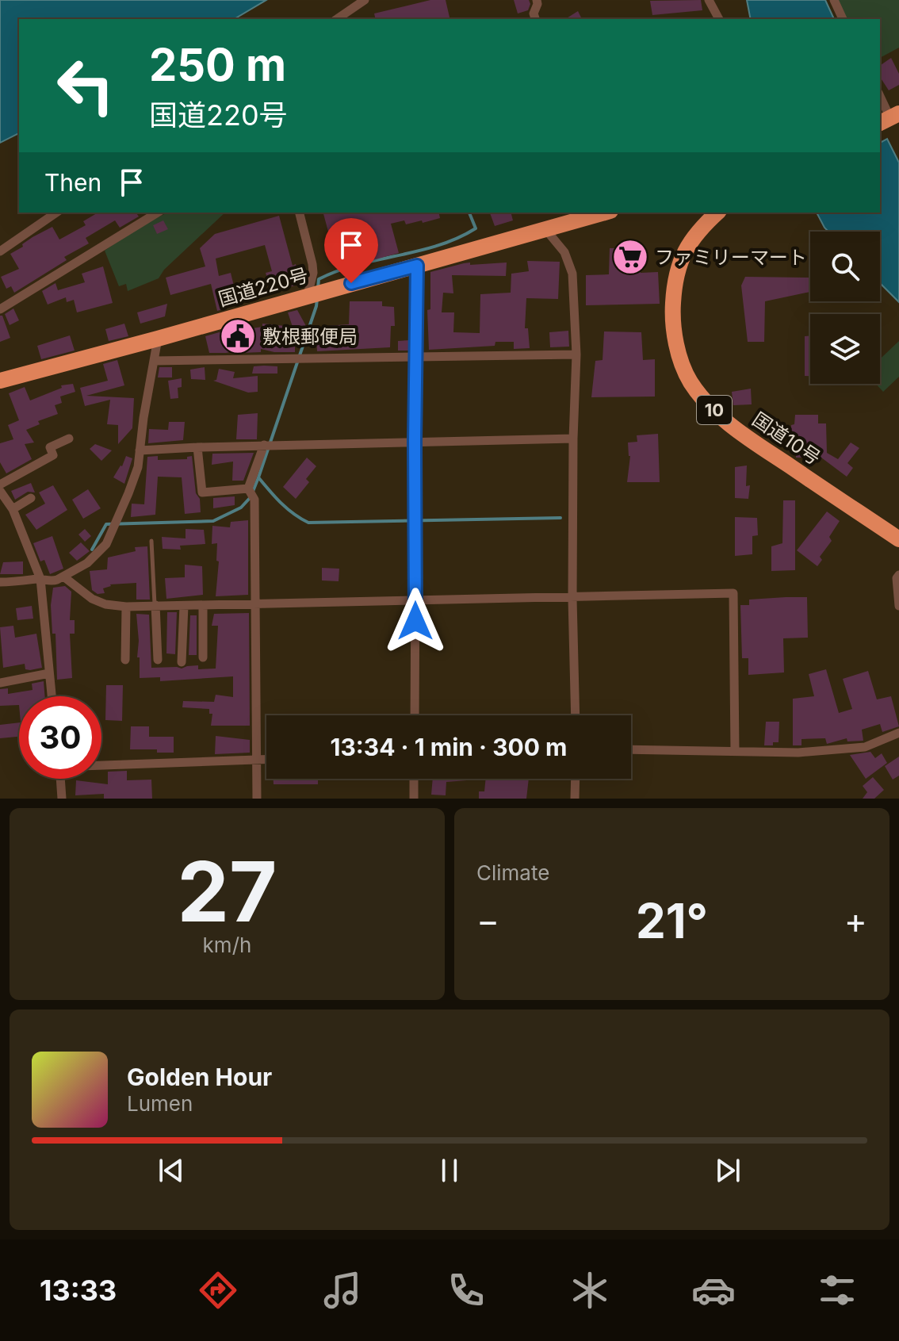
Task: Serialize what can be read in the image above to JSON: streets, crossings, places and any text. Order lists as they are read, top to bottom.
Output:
{
  "streets": {
    "highway": ["国道220号", "10", "国道10号"]
  },
  "places": {
    "supermarket": ["ファミリーマート"],
    "public building": ["敷根郵便局"]
  },
  "page": {
    "turn": ["250 m", "国道220号"],
    "then": "Then",
    "limit": "30",
    "trip": "13:34 · 1 min · 300 m",
    "tile": [
      ["27", "km/h"],
      "Climate"
    ],
    "heat": ["−", "21°", "+"],
    "song": ["Golden Hour", "Lumen"],
    "tabs": "13:33"
  }
}
